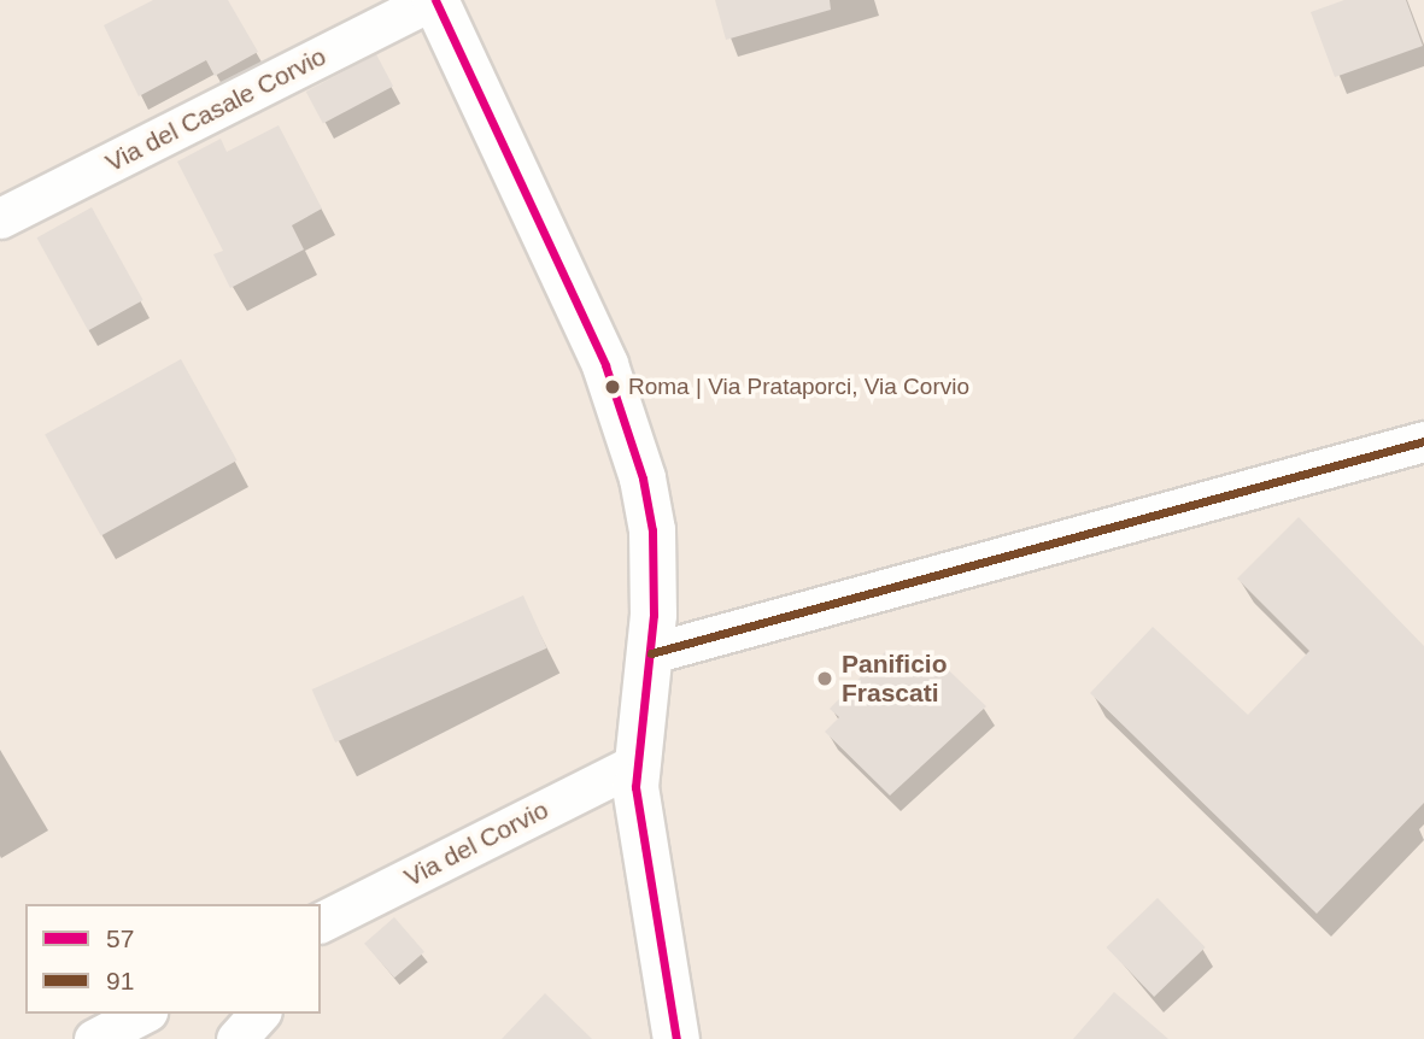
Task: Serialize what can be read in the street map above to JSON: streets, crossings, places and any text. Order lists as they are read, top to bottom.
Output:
{
  "streets": {
    "street": ["Via del Casale Corvio", "Via del Corvio"]
  },
  "places": ["Roma | Via Prataporci, Via Corvio", "Panificio Frascati"],
  "lines": ["transit line 57", "transit line 91"],
  "legend": ["57", "91"]
}
